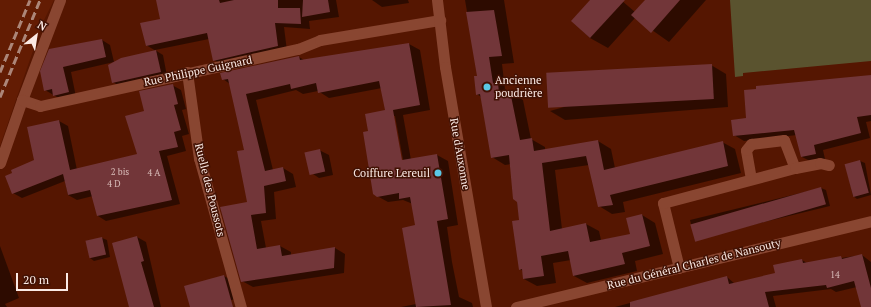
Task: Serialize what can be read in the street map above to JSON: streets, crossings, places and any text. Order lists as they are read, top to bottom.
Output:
{
  "streets": {
    "street": [
      "Rue Philippe Guignard",
      "Rue d'Auxonne",
      "Ruelle des Poussots",
      "Rue du Général Charles de Nansouty"
    ]
  },
  "crossings": [
    ["Rue Philippe Guignard", "Rue d'Auxonne"],
    ["Rue Philippe Guignard", "Ruelle des Poussots"]
  ],
  "places": ["Ancienne poudrière", "Coiffure Lereuil"],
  "house_numbers": [
    "2 bis",
    "4 A",
    "4 D",
    "14"
  ],
  "scale_bar": "20 m",
  "north": "top right"
}
